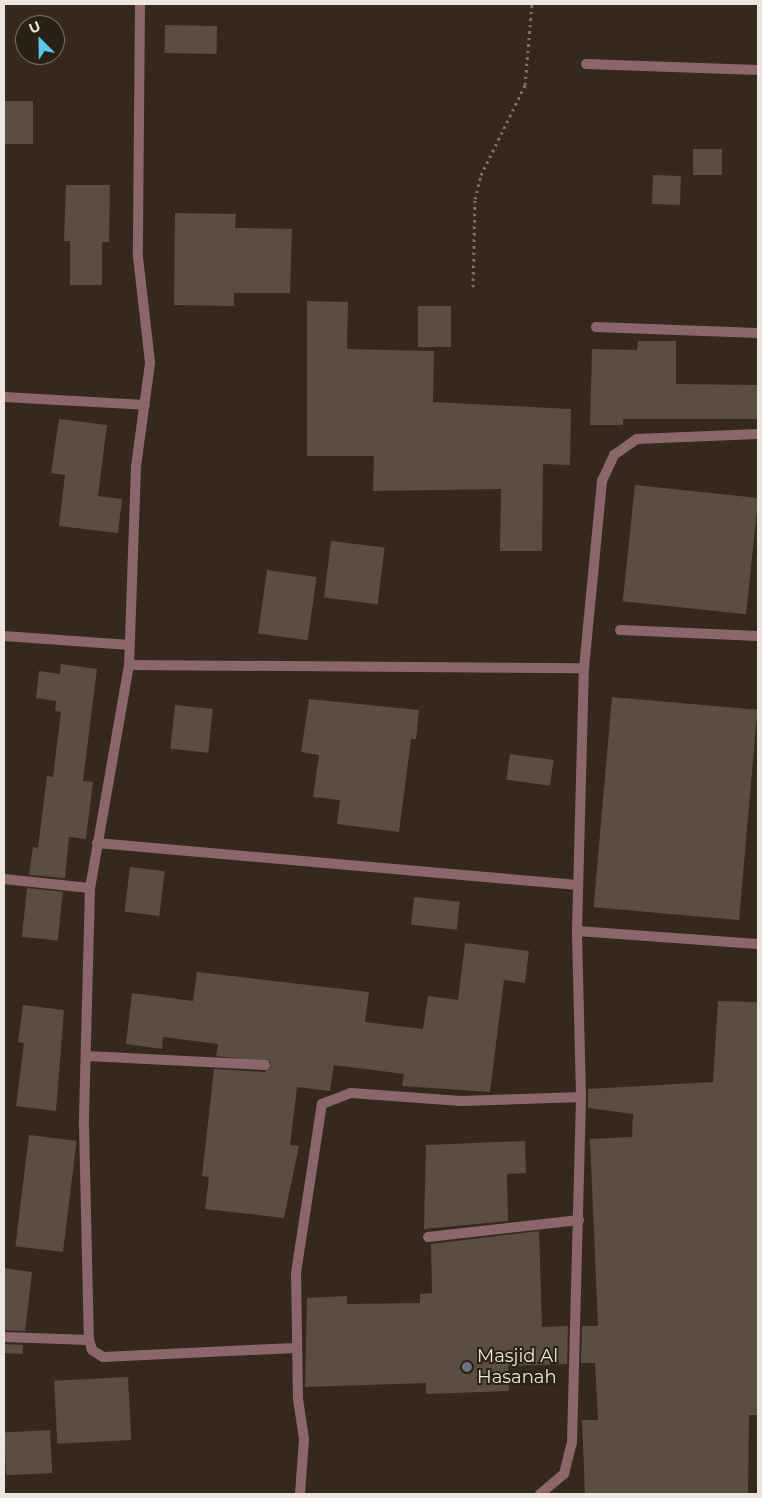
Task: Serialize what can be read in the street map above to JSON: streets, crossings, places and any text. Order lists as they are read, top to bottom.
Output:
{
  "places": ["Masjid Al Hasanah"],
  "north": "top left"
}
